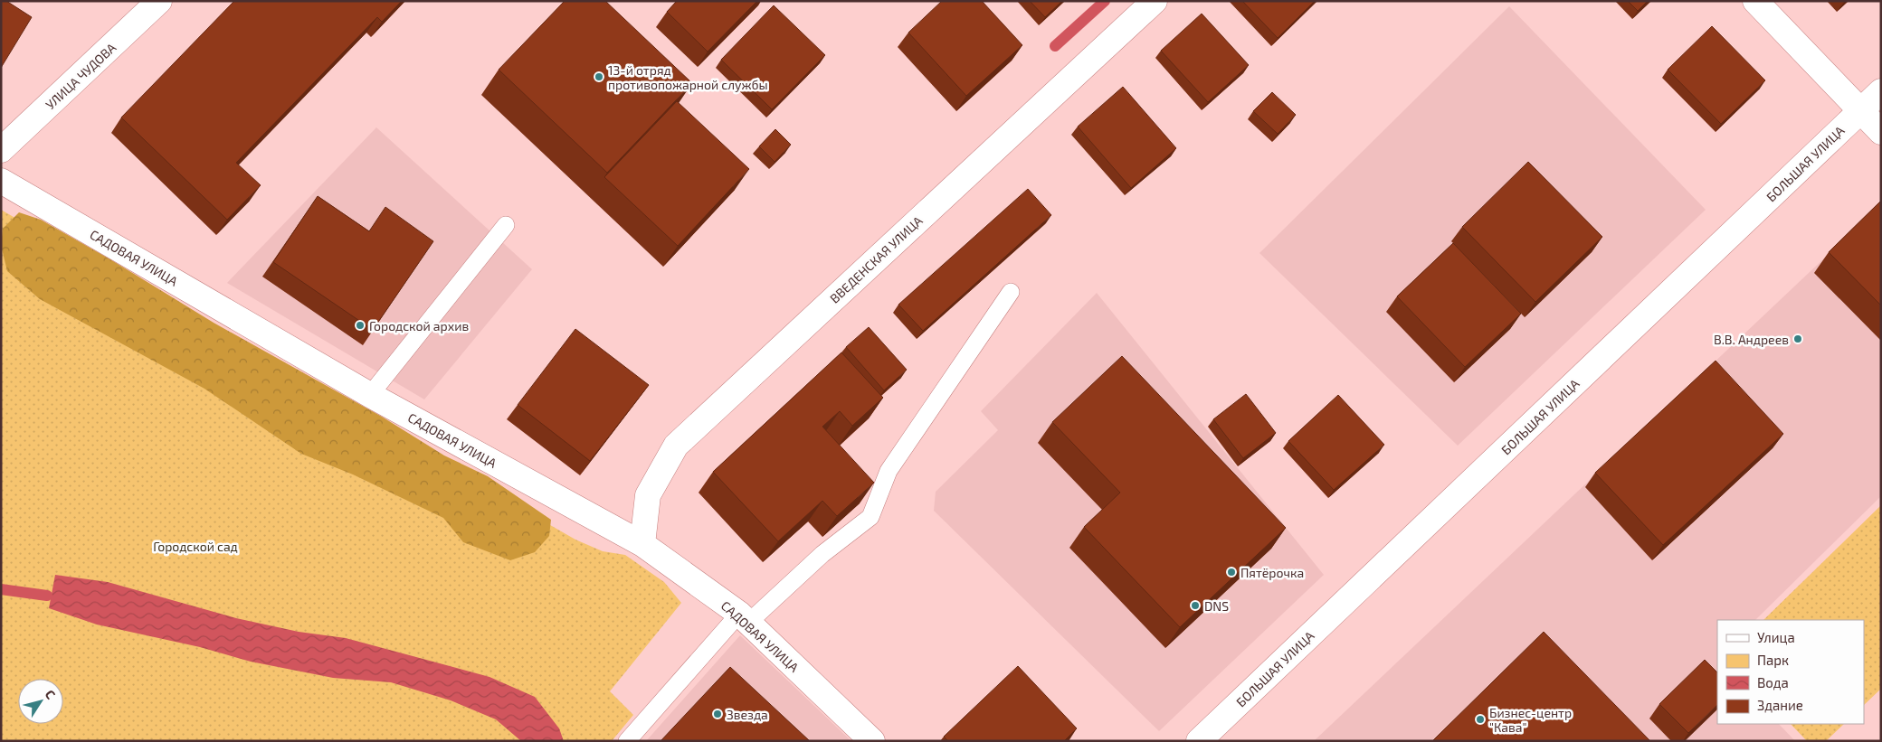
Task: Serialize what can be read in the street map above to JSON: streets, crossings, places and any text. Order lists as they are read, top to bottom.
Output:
{
  "streets": {
    "street": [
      "УЛИЦА ЧУДОВА",
      "БОЛЬШАЯ УЛИЦА",
      "САДОВАЯ УЛИЦА",
      "ВВЕДЕНСКАЯ УЛИЦА"
    ]
  },
  "crossings": [
    ["САДОВАЯ УЛИЦА", "ВВЕДЕНСКАЯ УЛИЦА"]
  ],
  "parks": ["Городской сад"],
  "places": [
    "13-й отряд противопожарной службы",
    "Городской архив",
    "В.В. Андреев",
    "Пятёрочка",
    "DNS",
    "Звезда",
    "Бизнес-центр \"Кава\""
  ],
  "legend": [
    "Улица",
    "Парк",
    "Вода",
    "Здание"
  ],
  "north": "top right"
}
